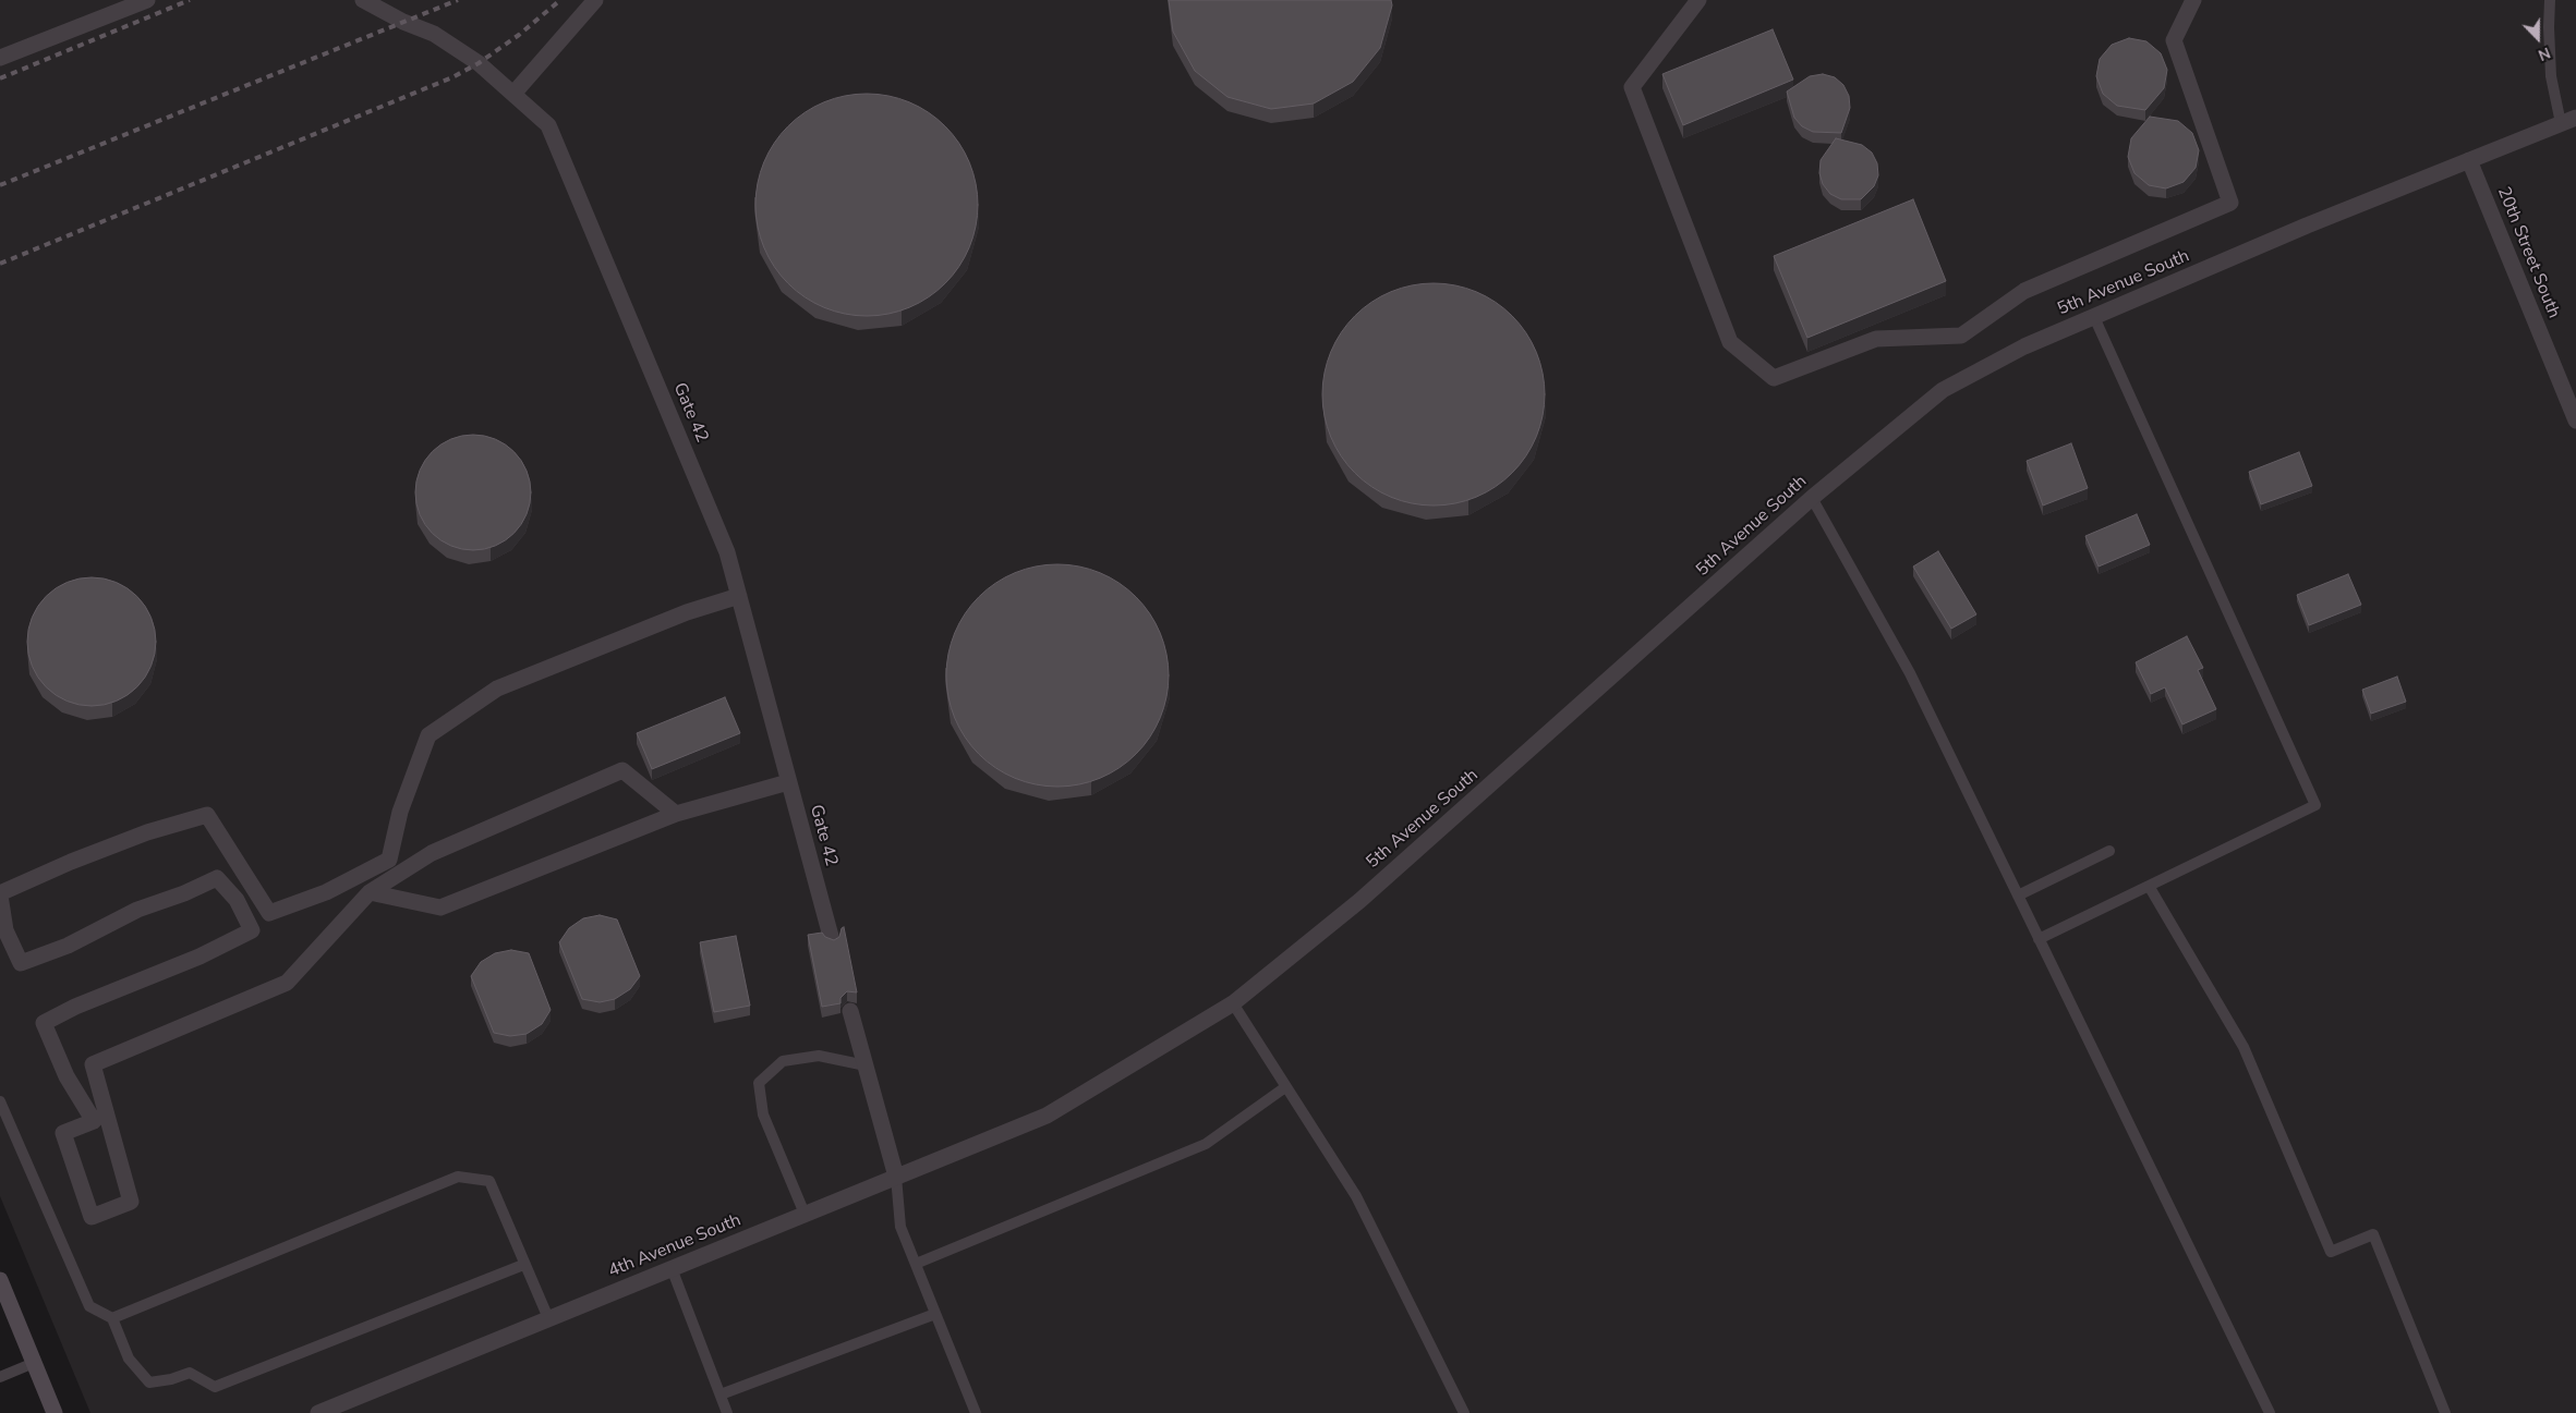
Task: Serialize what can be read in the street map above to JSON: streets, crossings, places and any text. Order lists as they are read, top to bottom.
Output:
{
  "streets": {
    "street": [
      "20th Street South",
      "5th Avenue South",
      "Gate 42",
      "4th Avenue South"
    ]
  },
  "crossings": [
    ["20th Street South", "5th Avenue South"],
    ["5th Avenue South", "4th Avenue South"]
  ],
  "north": "bottom"
}
